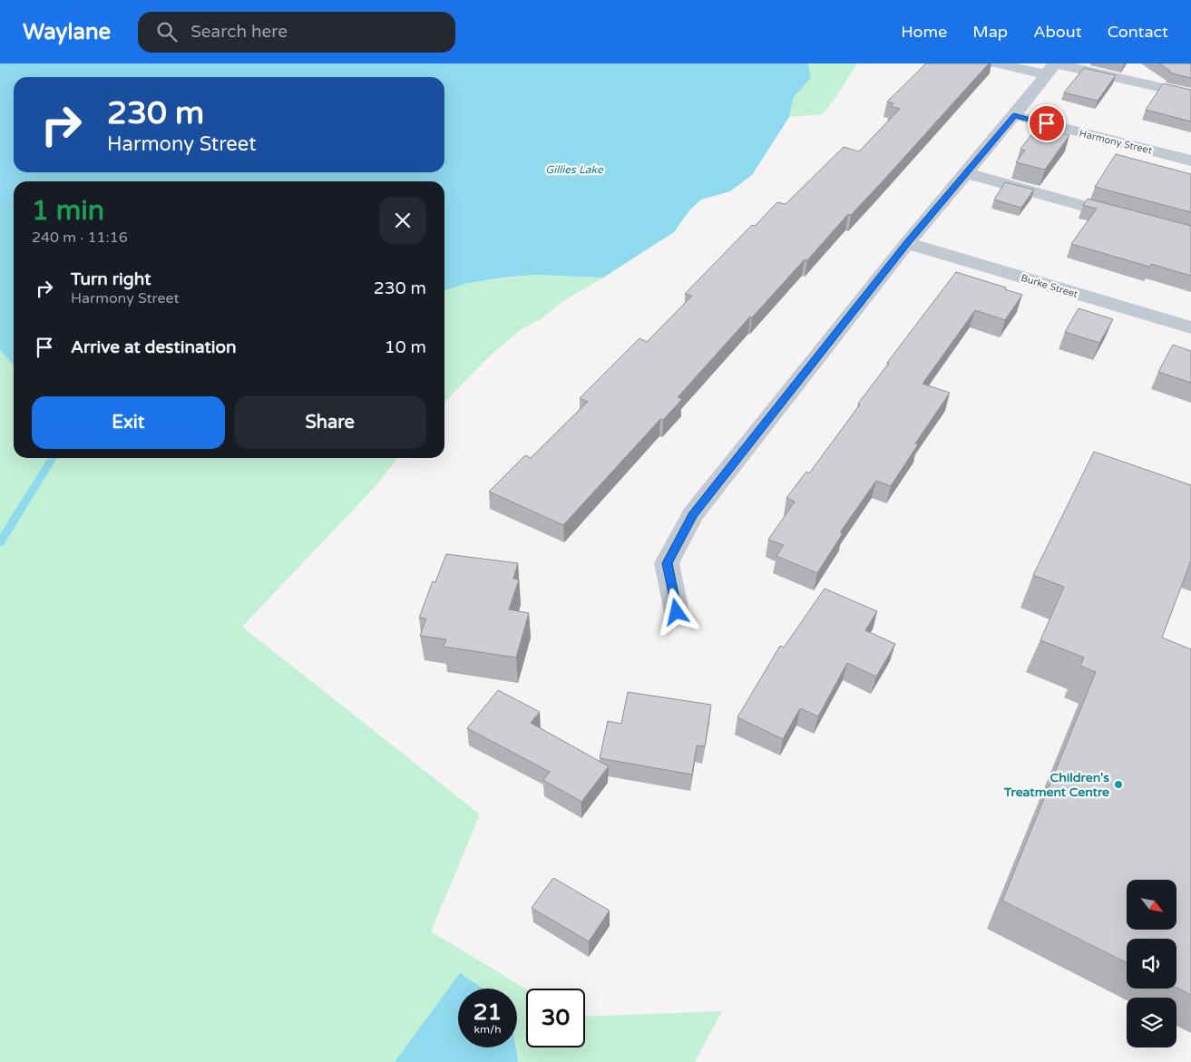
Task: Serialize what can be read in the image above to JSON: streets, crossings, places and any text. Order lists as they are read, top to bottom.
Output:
{
  "streets": {
    "street": ["Harmony Street", "Burke Street"]
  },
  "water": ["Gillies Lake"],
  "places": ["Children's Treatment Centre"],
  "north": "bottom right",
  "page": {
    "header": "Waylane",
    "search": "Search here",
    "nav": [
      "Home",
      "Map",
      "About",
      "Contact"
    ],
    "turn": ["230 m", "Harmony Street"],
    "heading": ["1 min", "240 m · 11:16"],
    "list": [
      {
        "name": "Turn right",
        "note": "Harmony Street",
        "value": "230 m"
      },
      {
        "name": "Arrive at destination",
        "value": "10 m"
      }
    ],
    "buttons": ["Exit", "Share"],
    "speed": "21 km/h",
    "limit": "30"
  }
}
